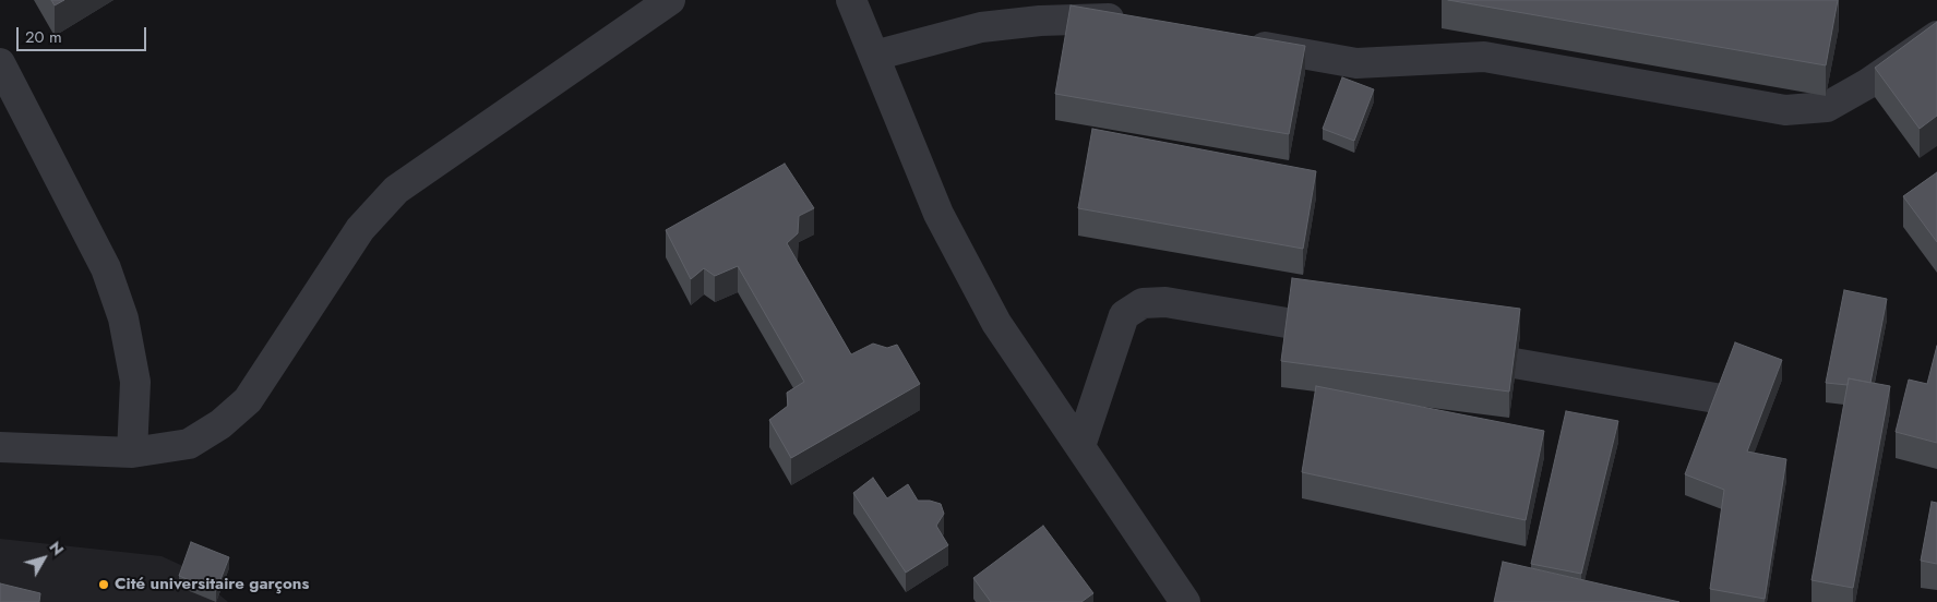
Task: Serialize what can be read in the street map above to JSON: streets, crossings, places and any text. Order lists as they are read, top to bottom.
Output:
{
  "places": ["Cité universitaire garçons"],
  "scale_bar": "20 m",
  "north": "top right"
}
